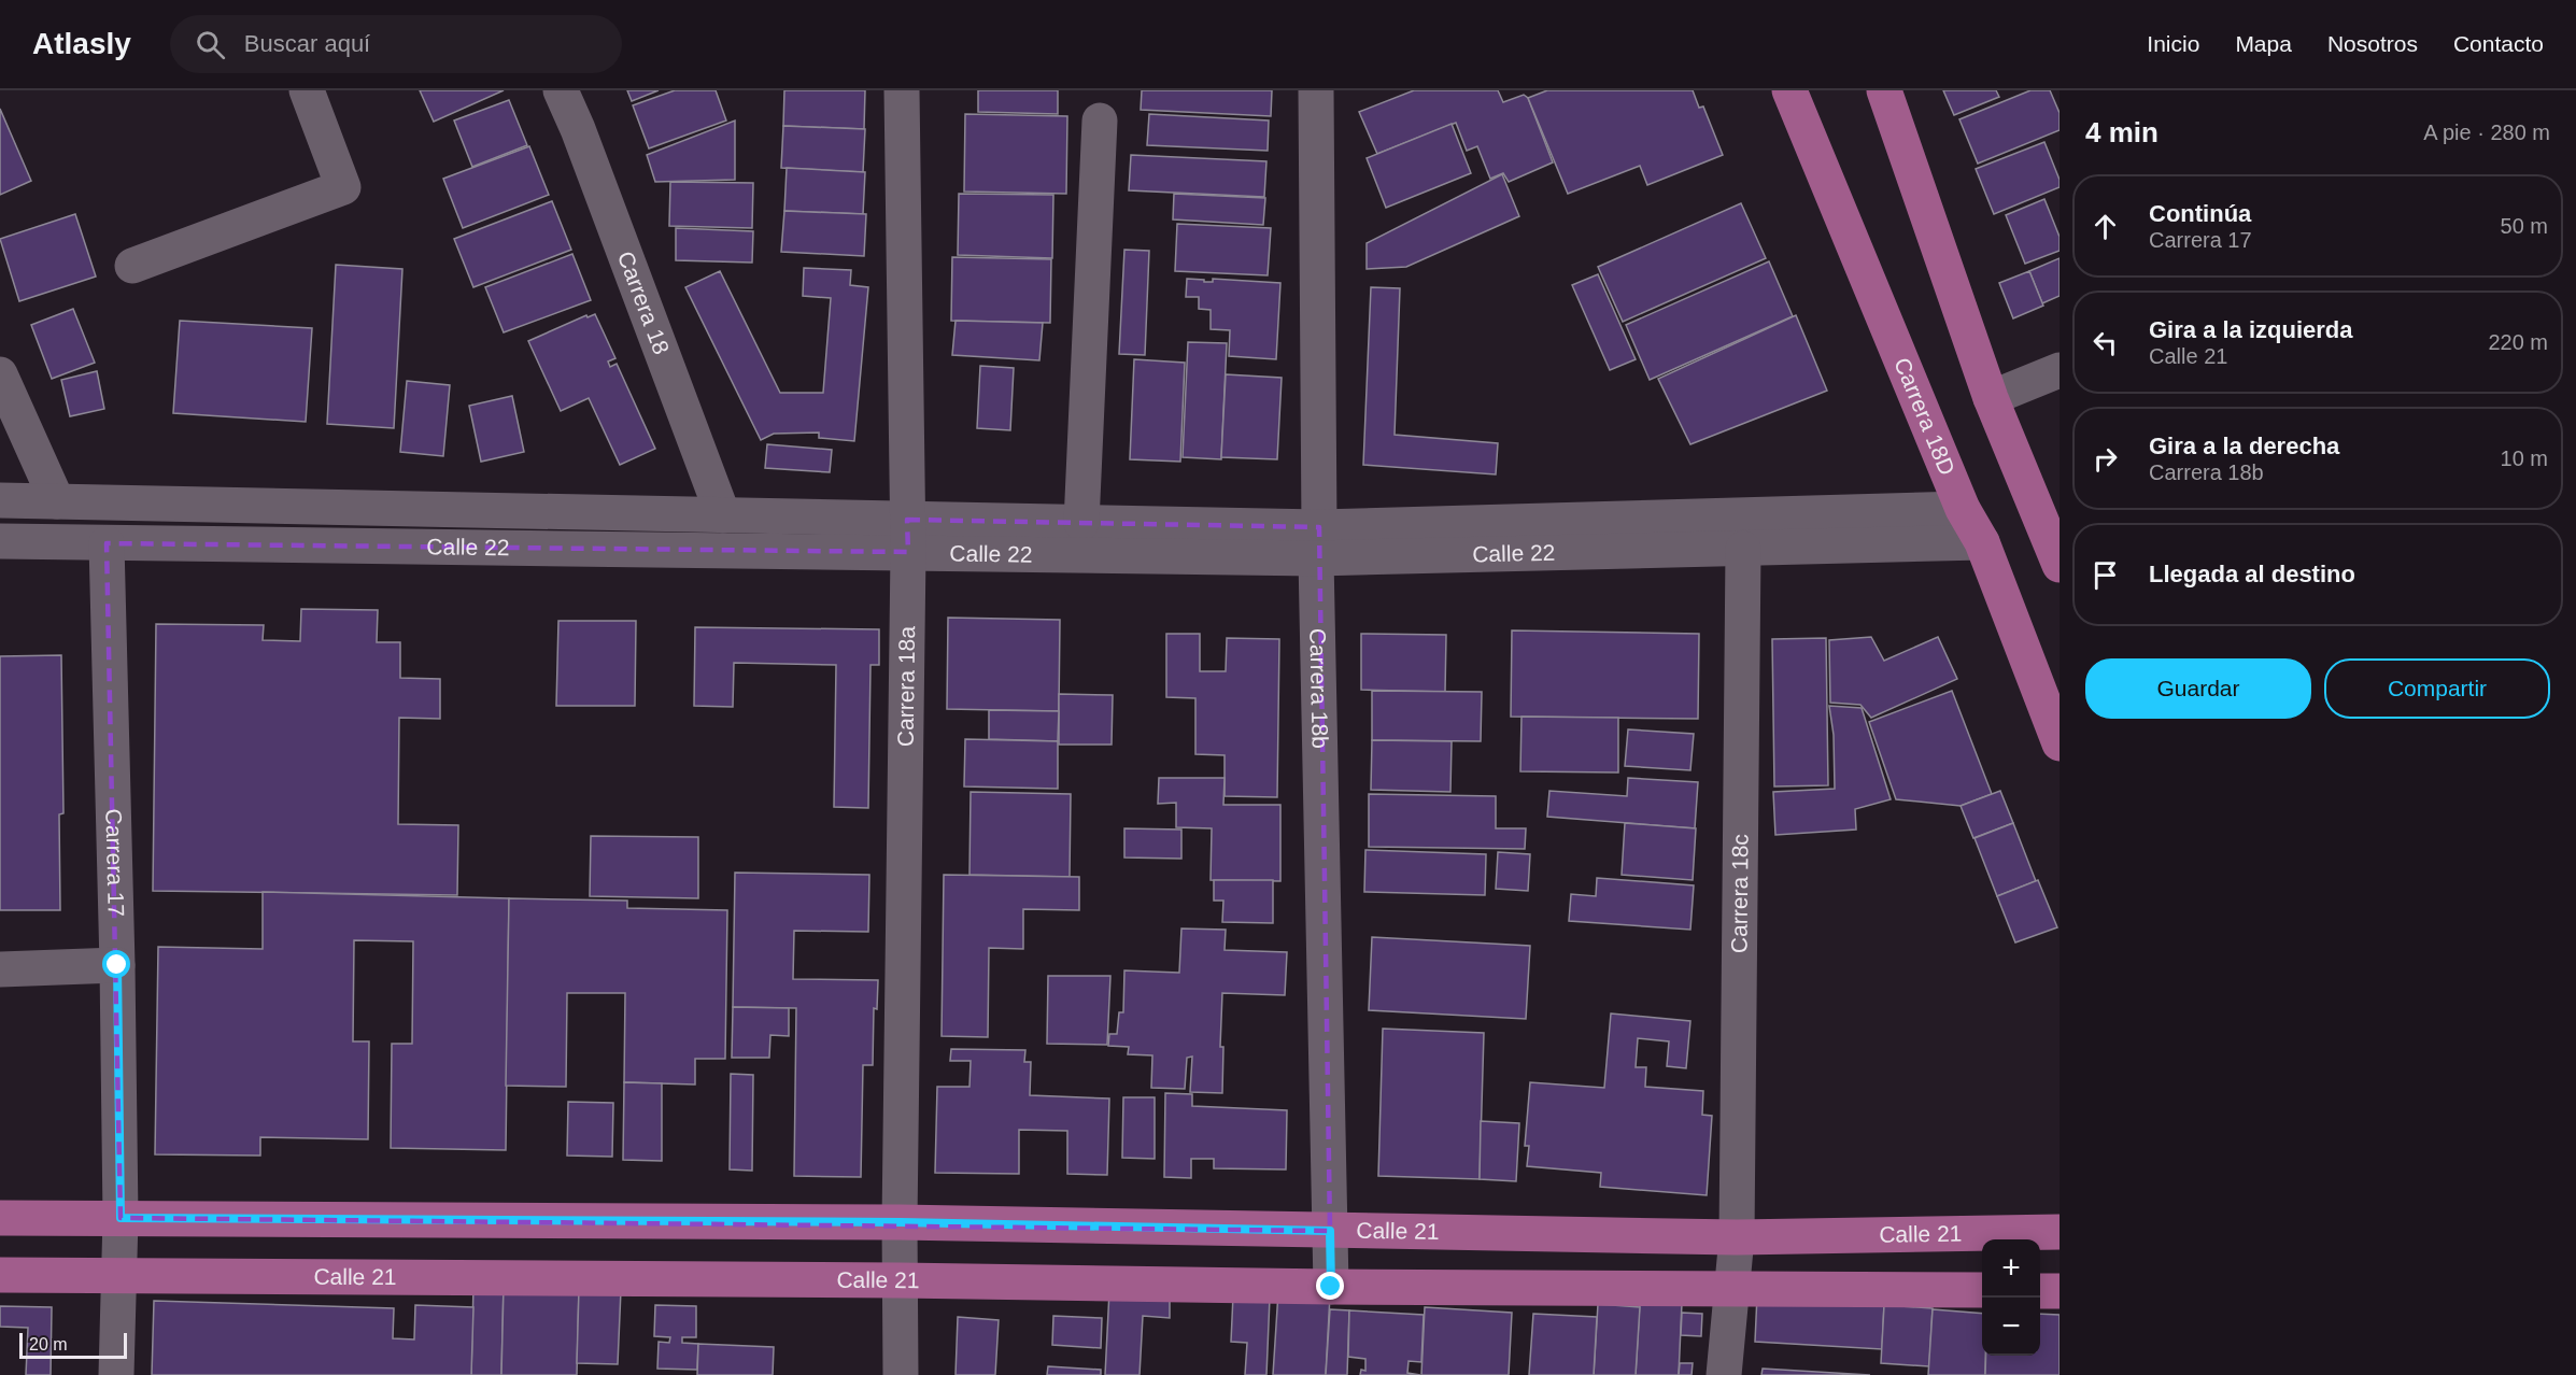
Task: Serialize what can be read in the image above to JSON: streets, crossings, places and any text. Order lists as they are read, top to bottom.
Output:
{
  "streets": {
    "main road": ["Carrera 18D", "Calle 21"],
    "street": [
      "Carrera 18",
      "Calle 22",
      "Carrera 18a",
      "Carrera 18b",
      "Carrera 17",
      "Carrera 18c"
    ]
  },
  "crossings": [
    ["Carrera 18", "Calle 22"],
    ["Carrera 18D", "Calle 22"],
    ["Calle 22", "Carrera 18a"],
    ["Calle 22", "Carrera 18b"],
    ["Calle 22", "Carrera 17"],
    ["Calle 22", "Carrera 18c"],
    ["Carrera 18a", "Calle 21"],
    ["Carrera 18b", "Calle 21"],
    ["Carrera 17", "Calle 21"],
    ["Carrera 18c", "Calle 21"]
  ],
  "scale_bar": "20 m",
  "page": {
    "header": "Atlasly",
    "search": "Buscar aquí",
    "nav": [
      "Inicio",
      "Mapa",
      "Nosotros",
      "Contacto"
    ],
    "heading": ["4 min", "A pie · 280 m"],
    "list": [
      ["Continúa", "Carrera 17", "50 m"],
      ["Gira a la izquierda", "Calle 21", "220 m"],
      ["Gira a la derecha", "Carrera 18b", "10 m"],
      "Llegada al destino"
    ],
    "buttons": ["Guardar", "Compartir"],
    "map_buttons": ["+", "−"],
    "scale": "20 m"
  }
}
